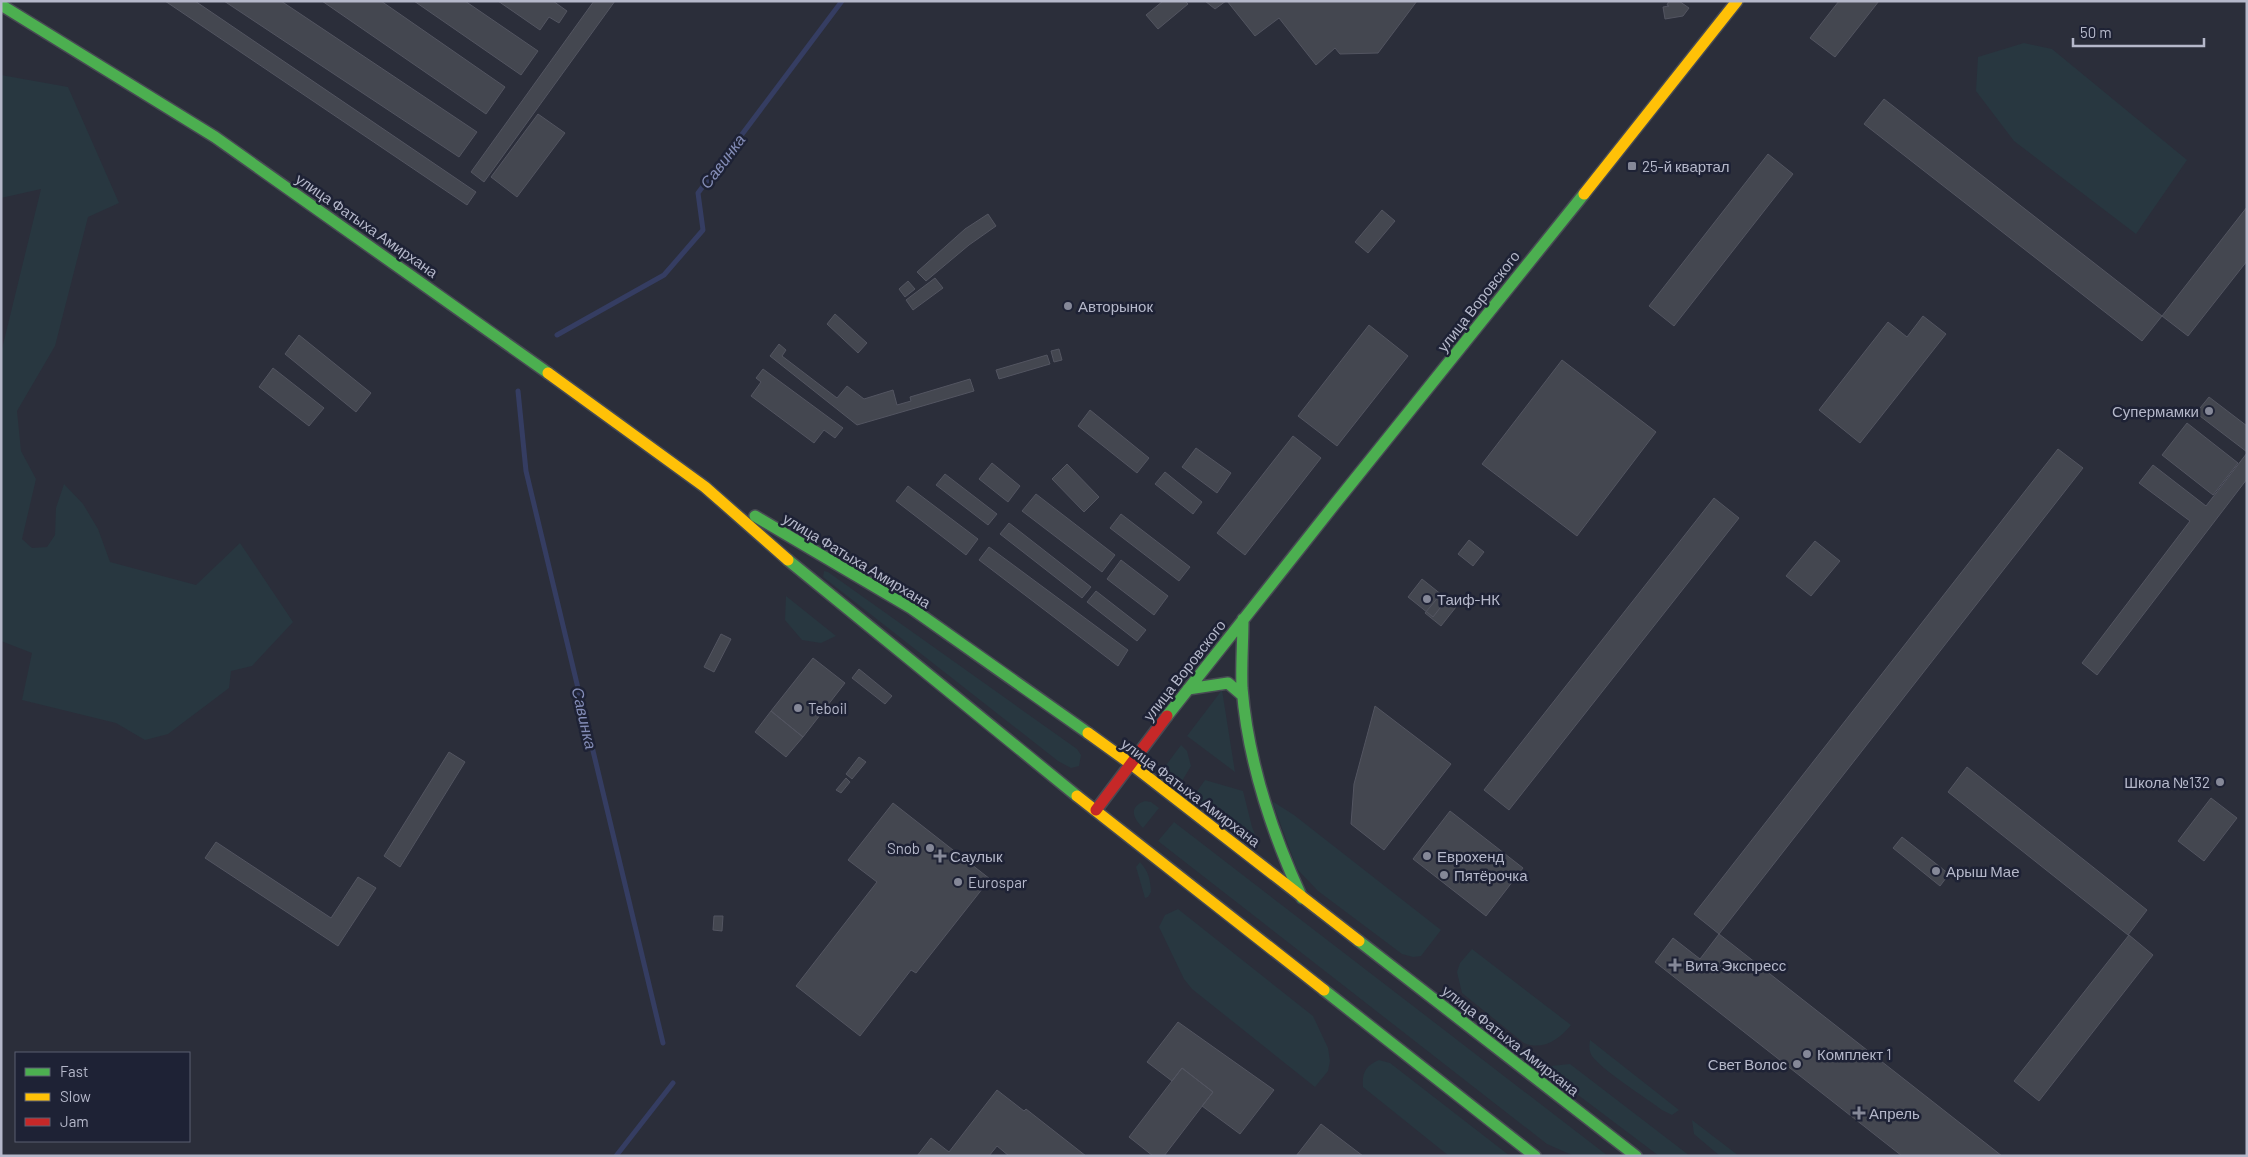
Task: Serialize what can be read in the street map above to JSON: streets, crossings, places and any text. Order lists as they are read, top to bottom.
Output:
{
  "streets": {
    "main road": ["улица Фатыха Амирхана", "улица Воровского"]
  },
  "crossings": [
    ["улица Фатыха Амирхана", "улица Воровского"]
  ],
  "water": ["Савинка"],
  "places": {
    "transit": ["25-й квартал"],
    "other": [
      "Авторынок",
      "Супермамки",
      "Таиф-НК",
      "Teboil",
      "Школа №132",
      "Snob",
      "Еврохенд",
      "Арыш Мае",
      "Пятёрочка",
      "Eurospar",
      "Комплект 1",
      "Свет Волос"
    ],
    "health": ["Саулык", "Вита Экспресс", "Апрель"]
  },
  "legend": ["Fast", "Slow", "Jam"],
  "scale_bar": "50 m"
}
